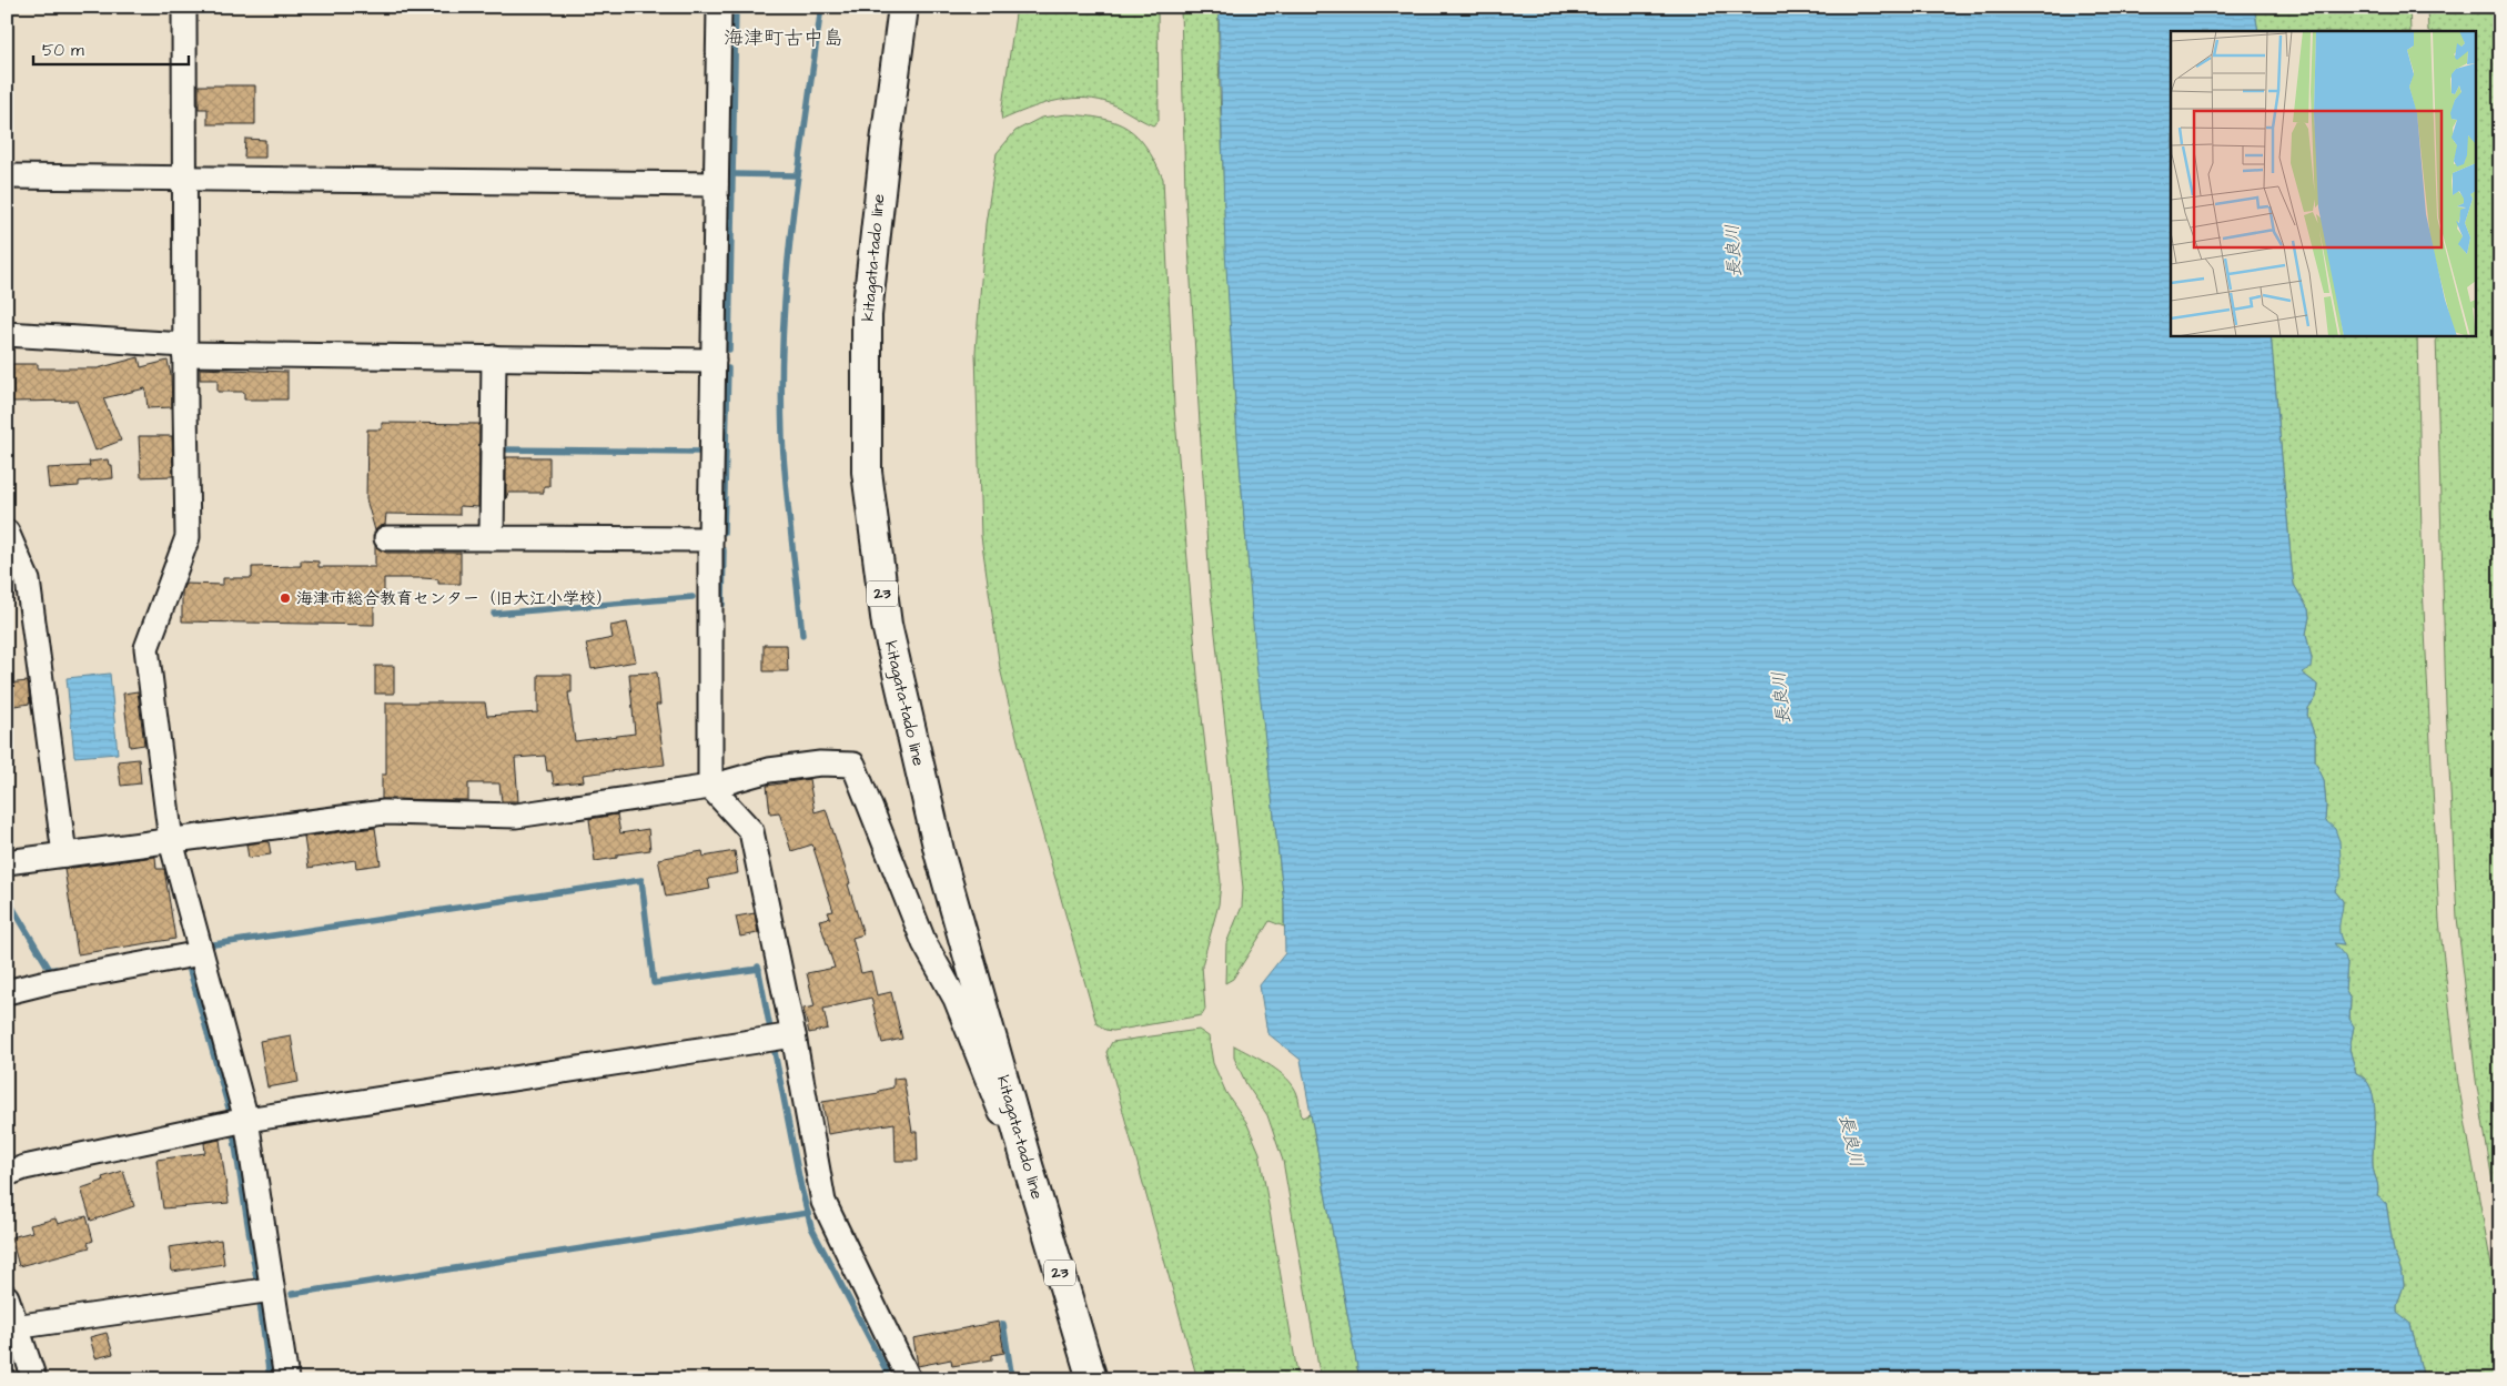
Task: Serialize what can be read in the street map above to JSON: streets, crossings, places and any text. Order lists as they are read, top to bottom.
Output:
{
  "streets": {
    "main road": ["kitagata-tado line", "23"]
  },
  "districts": ["海津町古中島"],
  "water": ["長良川"],
  "places": ["海津市総合教育センター（旧大江小学校）"],
  "scale_bar": "50 m"
}
